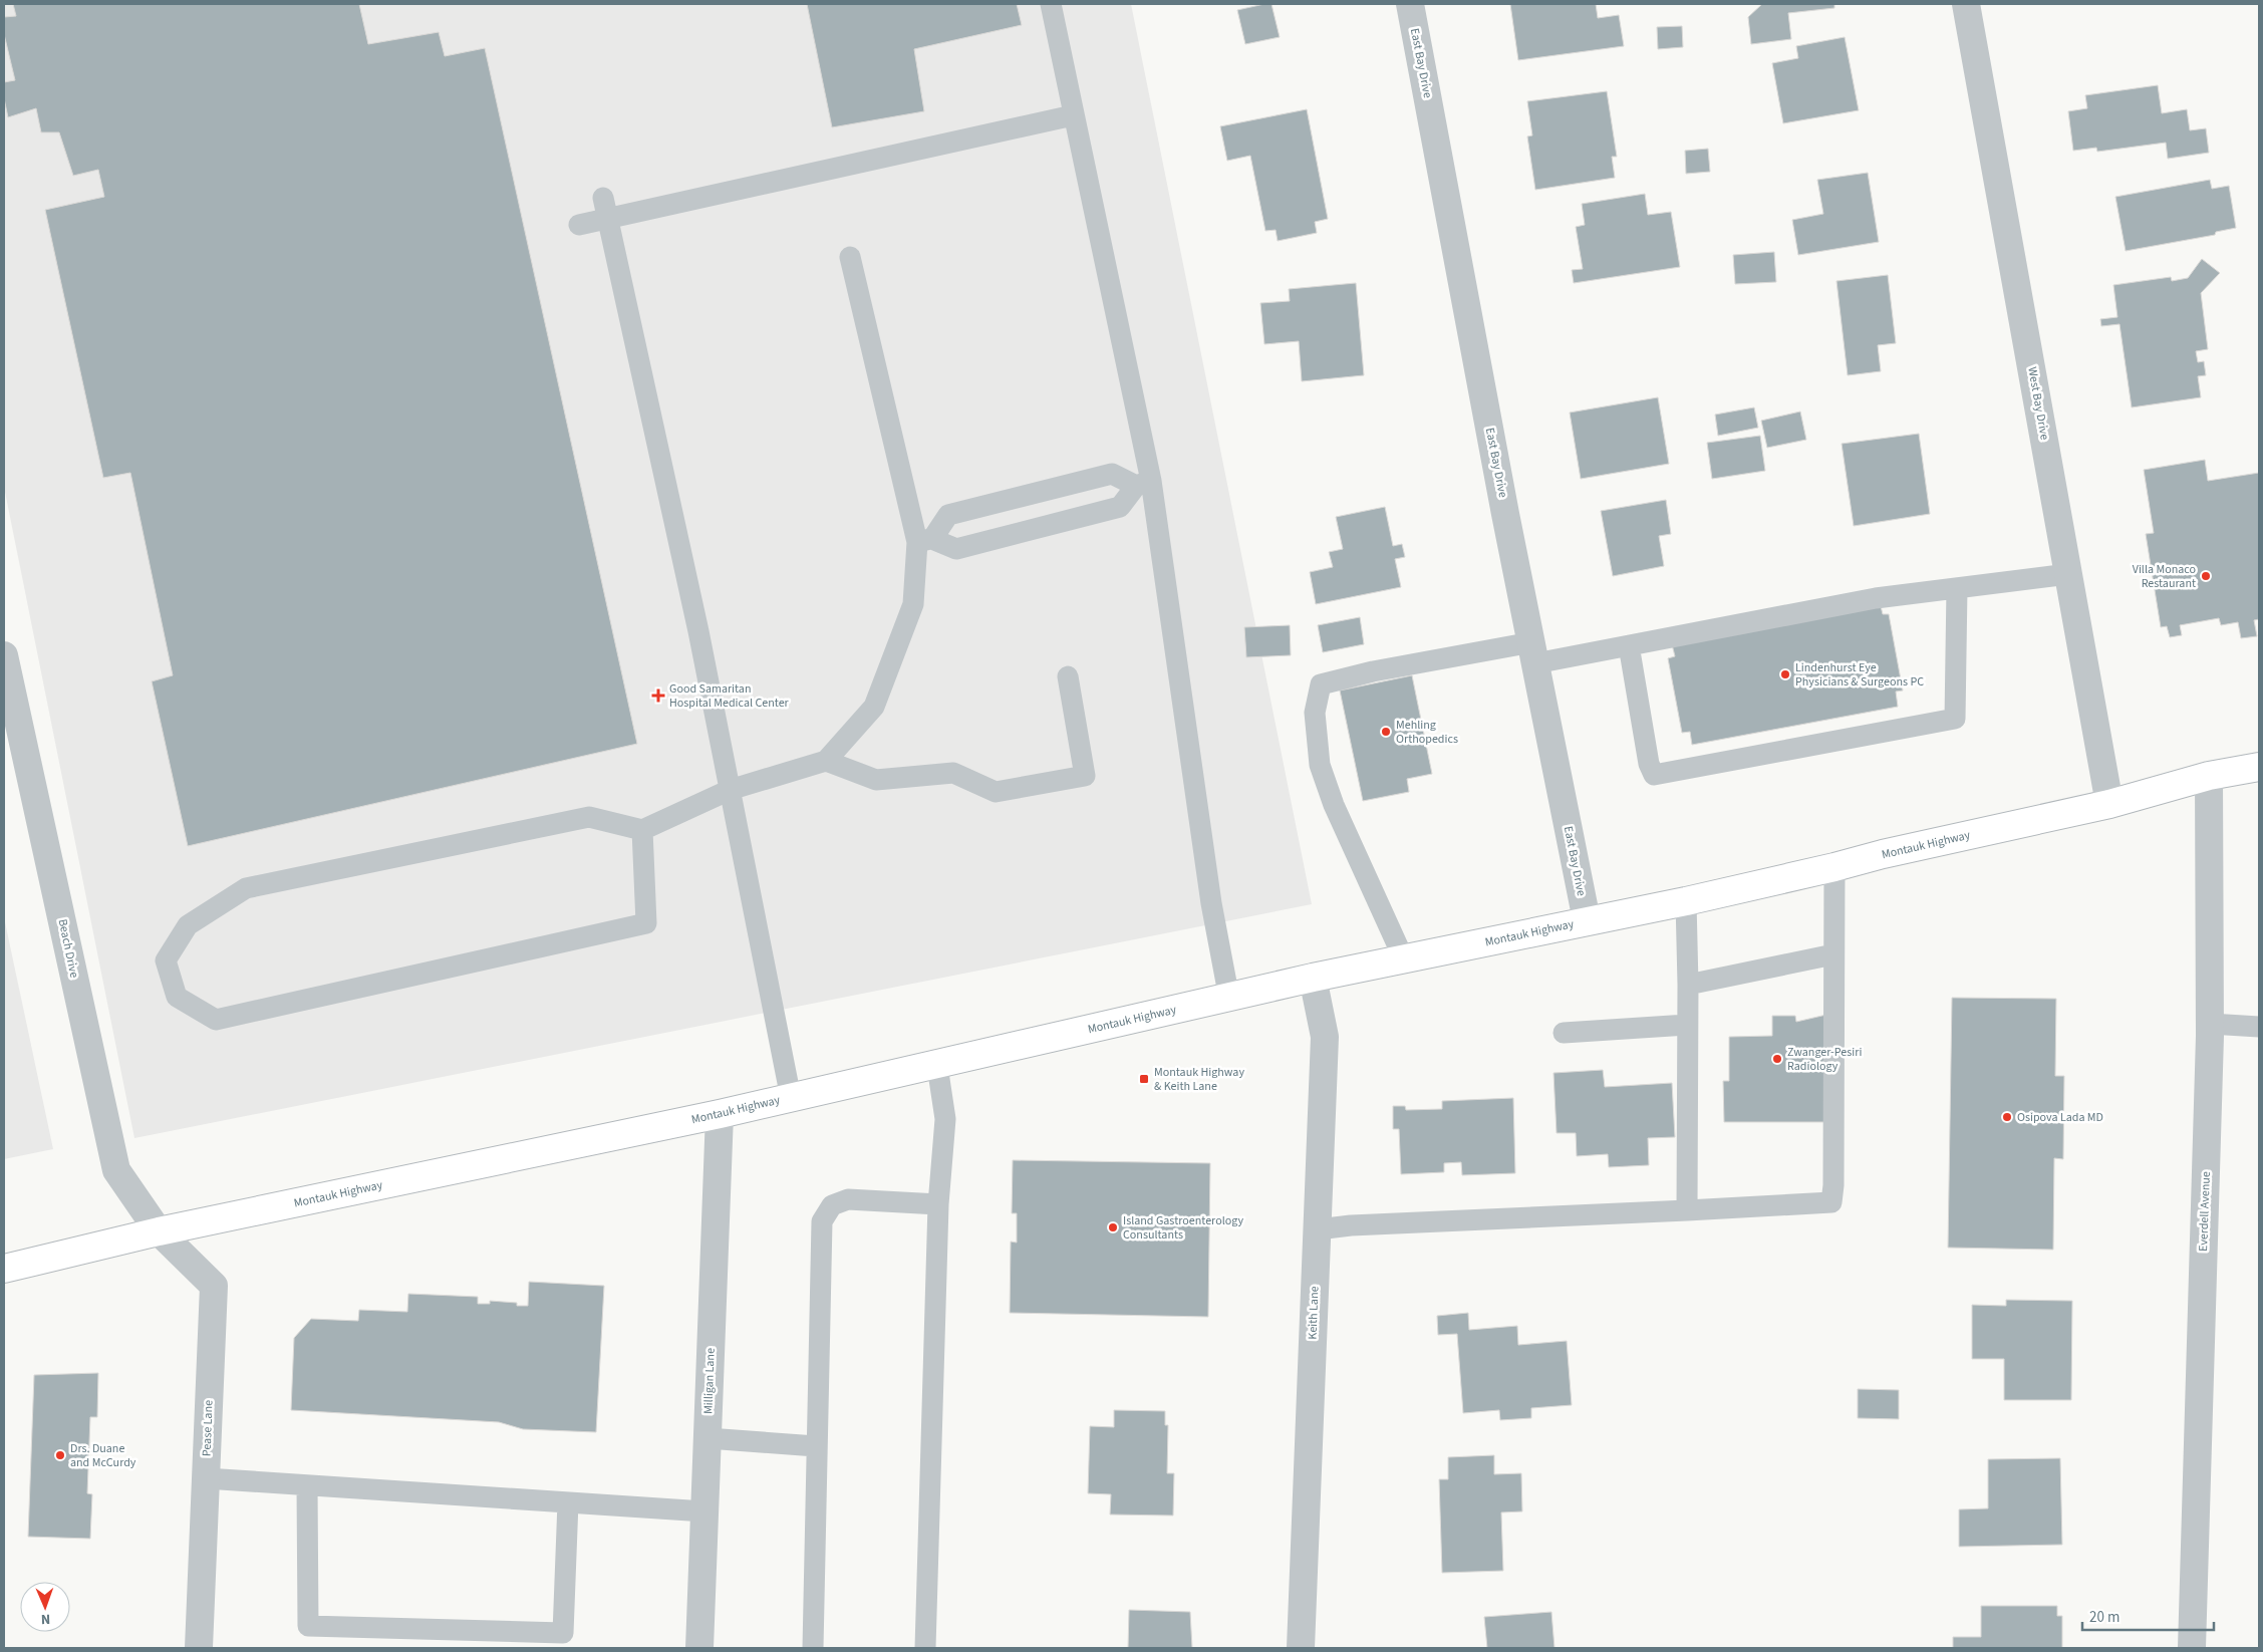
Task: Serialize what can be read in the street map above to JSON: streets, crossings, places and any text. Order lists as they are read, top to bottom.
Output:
{
  "streets": {
    "main road": ["Montauk Highway"],
    "street": [
      "East Bay Drive",
      "West Bay Drive",
      "Beach Drive",
      "Everdell Avenue",
      "Keith Lane",
      "Milligan Lane",
      "Pease Lane"
    ]
  },
  "crossings": [
    ["East Bay Drive", "Montauk Highway"],
    ["West Bay Drive", "Montauk Highway"],
    ["Montauk Highway", "Beach Drive"],
    ["Montauk Highway", "Everdell Avenue"],
    ["Montauk Highway", "Keith Lane"],
    ["Montauk Highway", "Milligan Lane"],
    ["Montauk Highway", "Pease Lane"],
    ["Beach Drive", "Pease Lane"]
  ],
  "places": {
    "other": [
      "Villa Monaco Restaurant",
      "Lindenhurst Eye Physicians & Surgeons PC",
      "Mehling Orthopedics",
      "Zwanger-Pesiri Radiology",
      "Osipova Lada MD",
      "Island Gastroenterology Consultants",
      "Drs. Duane and McCurdy"
    ],
    "health": ["Good Samaritan Hospital Medical Center"],
    "transit": ["Montauk Highway & Keith Lane"]
  },
  "scale_bar": "20 m",
  "north": "bottom"
}
